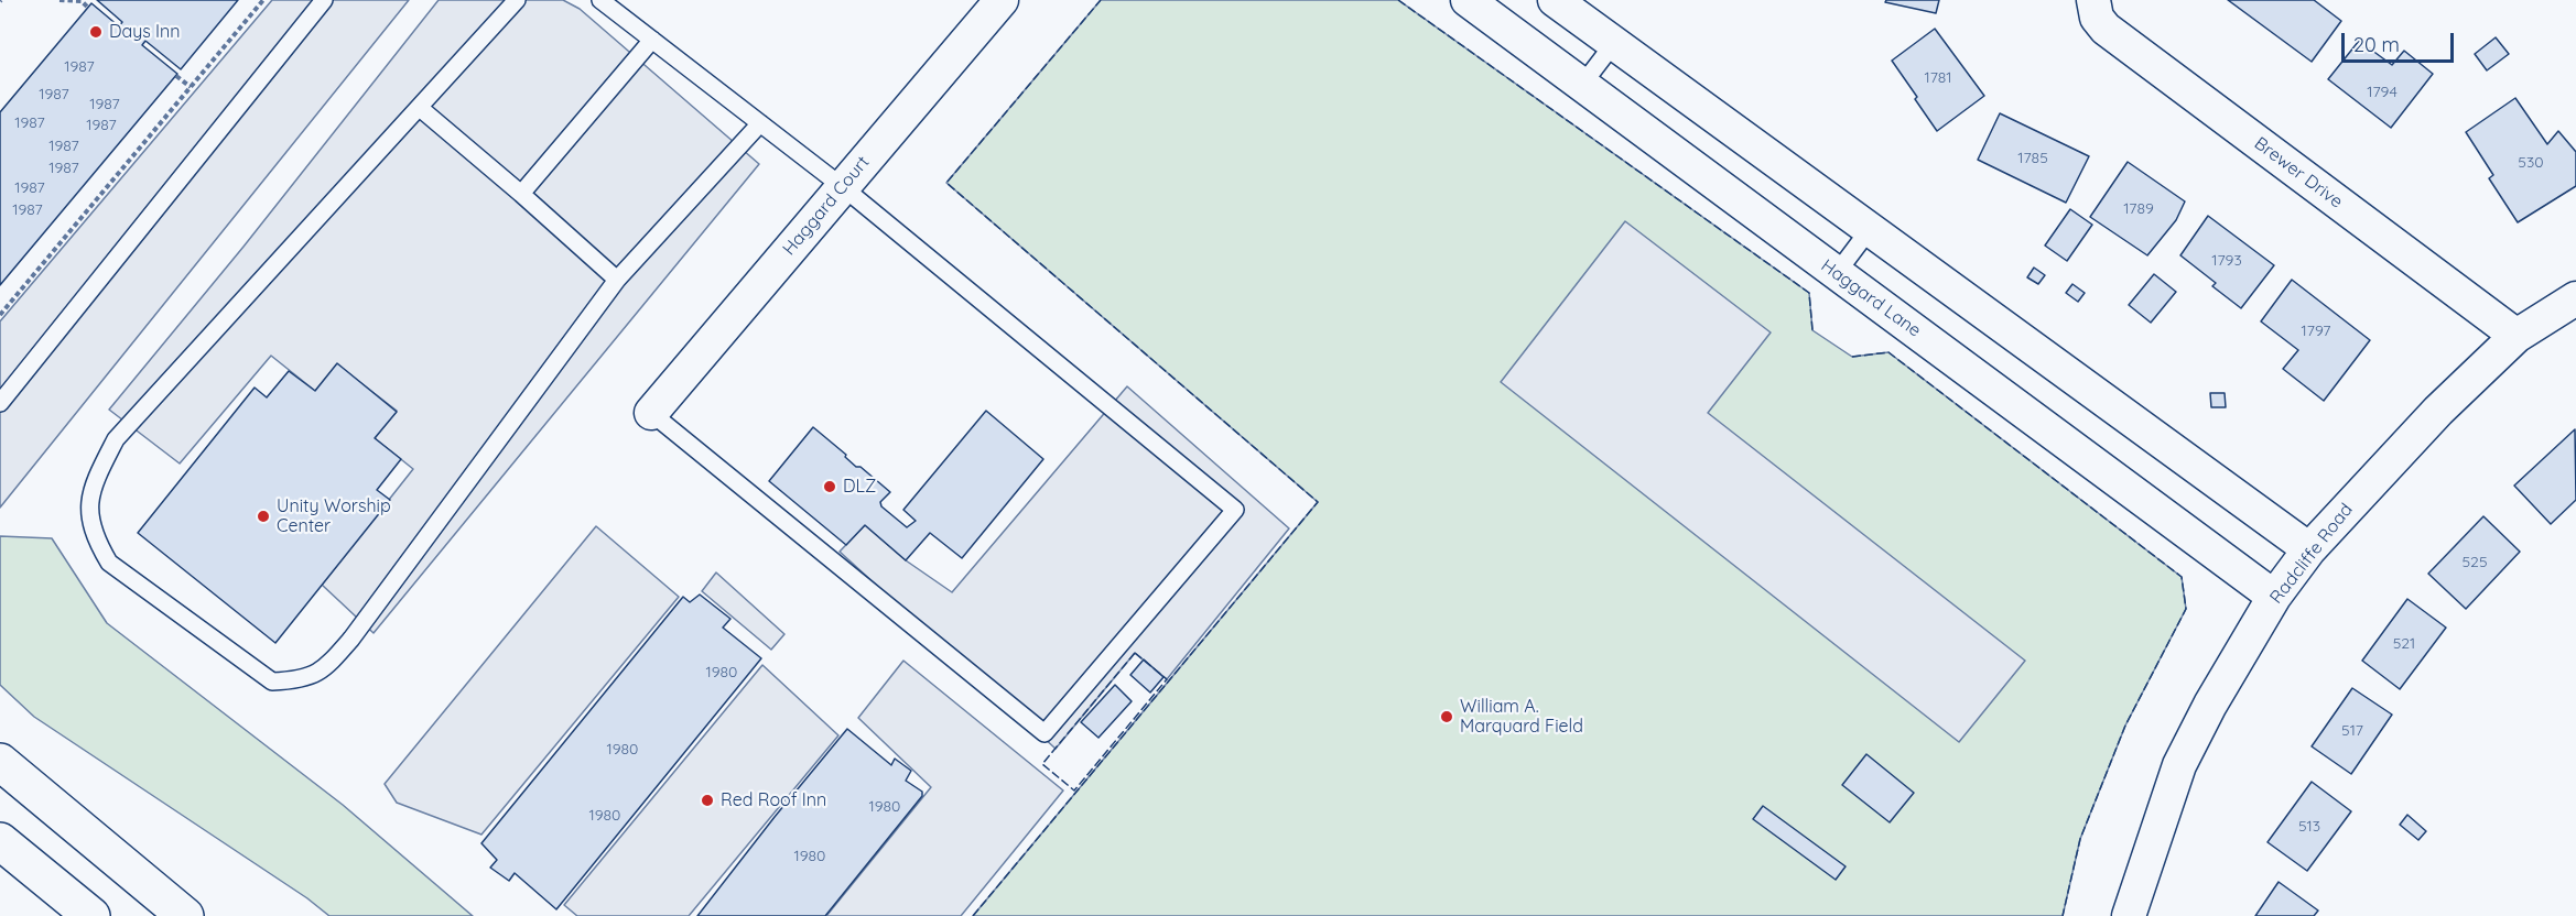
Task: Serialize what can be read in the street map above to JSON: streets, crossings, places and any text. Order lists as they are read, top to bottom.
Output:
{
  "streets": {
    "street": [
      "Brewer Drive",
      "Haggard Court",
      "Haggard Lane",
      "Radcliffe Road"
    ]
  },
  "crossings": [
    ["Brewer Drive", "Radcliffe Road"],
    ["Haggard Lane", "Radcliffe Road"]
  ],
  "places": [
    "Days Inn",
    "DLZ",
    "Unity Worship Center",
    "William A. Marquard Field",
    "Red Roof Inn"
  ],
  "house_numbers": [
    "1987",
    "1781",
    "1794",
    "1987",
    "1987",
    "1987",
    "1987",
    "1987",
    "1785",
    "530",
    "1987",
    "1987",
    "1789",
    "1987",
    "1793",
    "1797",
    "525",
    "521",
    "1980",
    "517",
    "1980",
    "1980",
    "1980",
    "513",
    "1980"
  ],
  "scale_bar": "20 m"
}
